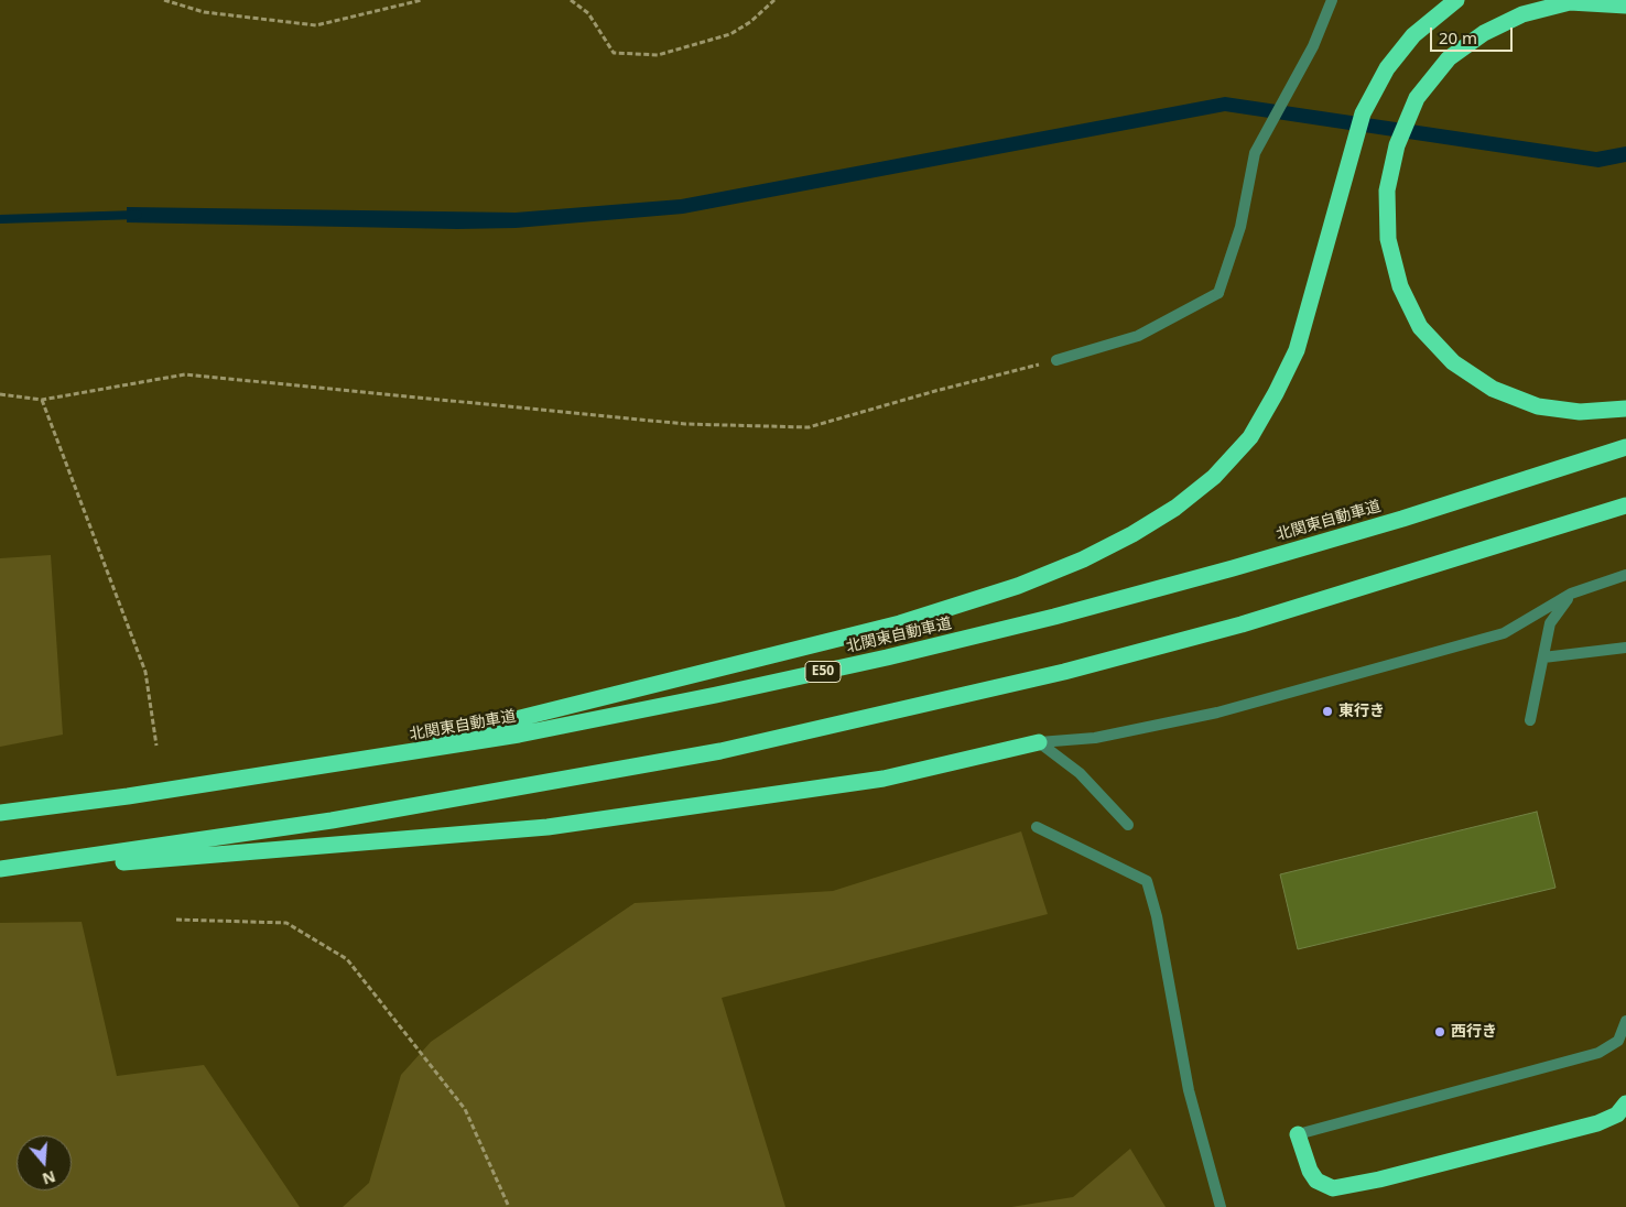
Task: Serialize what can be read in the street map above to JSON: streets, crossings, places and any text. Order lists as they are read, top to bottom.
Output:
{
  "streets": {
    "highway": ["北関東自動車道", "E50"]
  },
  "places": ["東行き", "西行き"],
  "scale_bar": "20 m",
  "north": "bottom"
}
